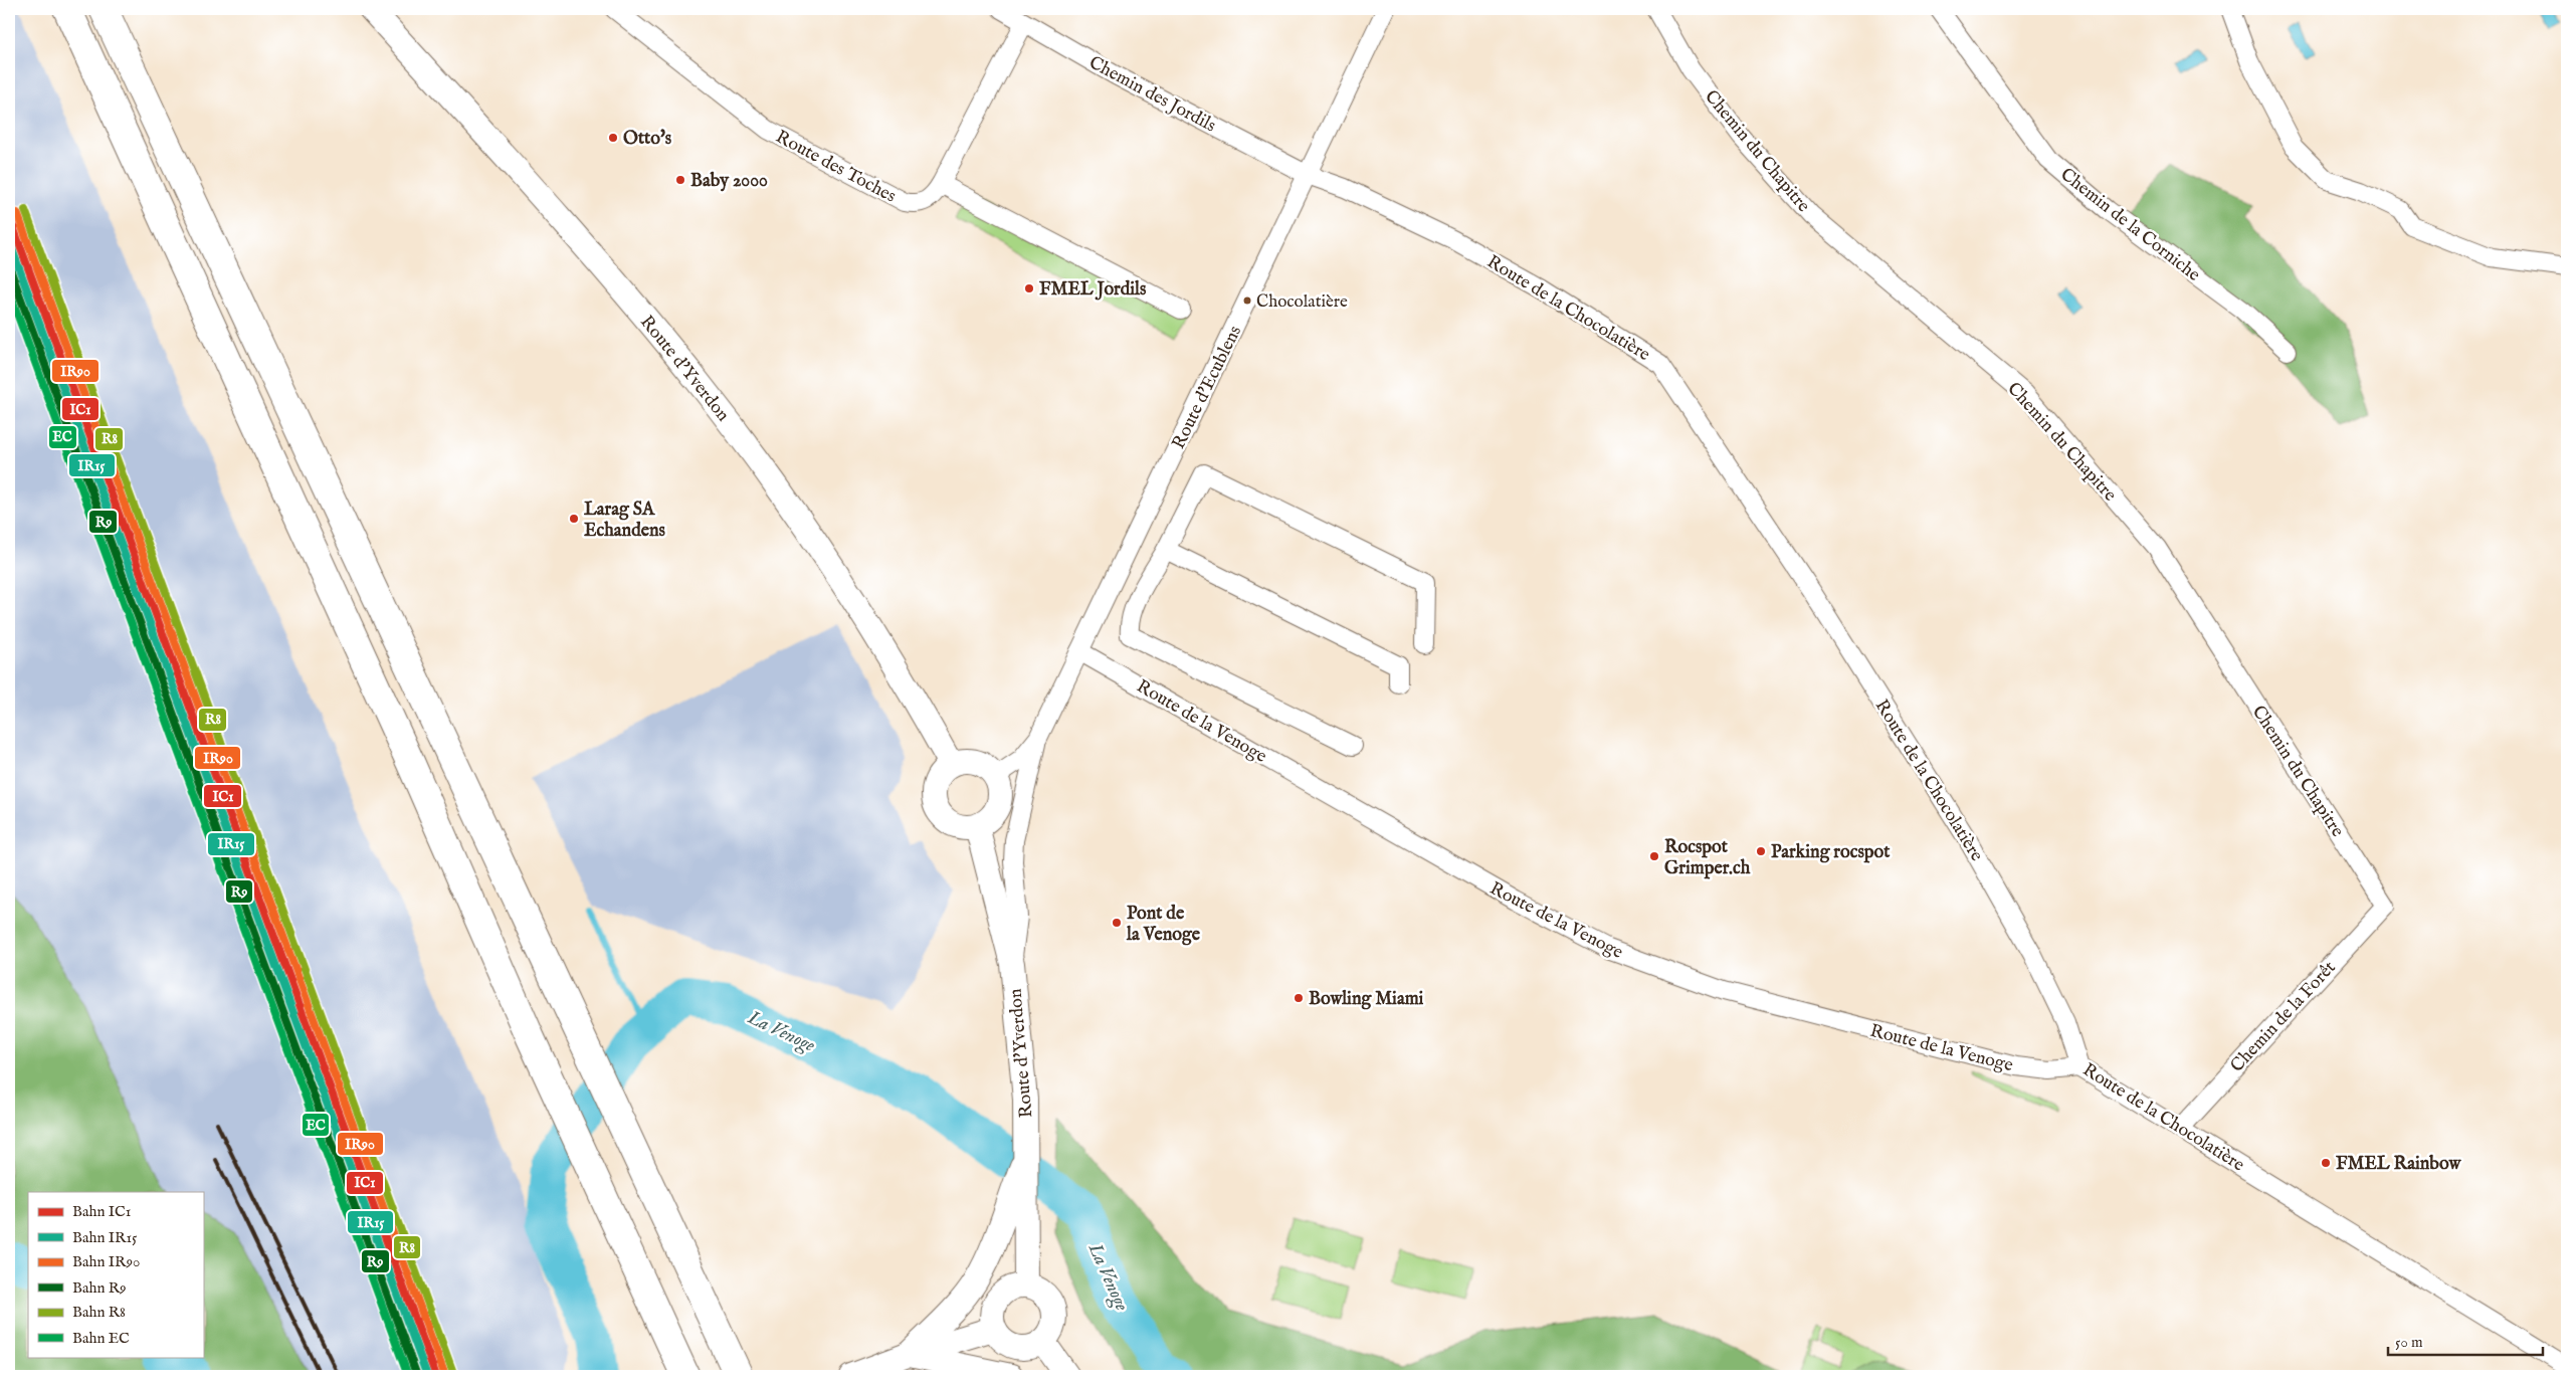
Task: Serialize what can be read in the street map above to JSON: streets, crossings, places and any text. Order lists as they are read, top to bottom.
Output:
{
  "streets": {
    "main road": ["Route d'Yverdon"],
    "street": [
      "Chemin des Jordils",
      "Chemin du Chapitre",
      "Route des Toches",
      "Chemin de la Corniche",
      "Route de la Chocolatière",
      "Route d'Ecublens",
      "Route de la Venoge",
      "Chemin de la Forêt"
    ]
  },
  "crossings": [
    ["Chemin des Jordils", "Route des Toches"],
    ["Chemin des Jordils", "Route de la Chocolatière"],
    ["Chemin des Jordils", "Route d'Ecublens"],
    ["Chemin du Chapitre", "Chemin de la Forêt"],
    ["Route de la Chocolatière", "Route d'Ecublens"],
    ["Route de la Chocolatière", "Route de la Venoge"],
    ["Route de la Chocolatière", "Chemin de la Forêt"],
    ["Route d'Yverdon", "Route d'Ecublens"],
    ["Route d'Ecublens", "Route de la Venoge"]
  ],
  "water": ["La Venoge"],
  "places": [
    "Otto's",
    "Baby 2000",
    "FMEL Jordils",
    "Chocolatière",
    "Larag SA Echandens",
    "Parking rocspot",
    "Rocspot Grimper.ch",
    "Pont de la Venoge",
    "Bowling Miami",
    "FMEL Rainbow"
  ],
  "lines": [
    "rail line R8",
    "rail line IR90",
    "rail line IC1",
    "rail line IR15",
    "rail line R9",
    "rail line EC"
  ],
  "legend": [
    "Bahn IC1",
    "Bahn IR15",
    "Bahn IR90",
    "Bahn R9",
    "Bahn R8",
    "Bahn EC"
  ],
  "scale_bar": "50 m"
}
